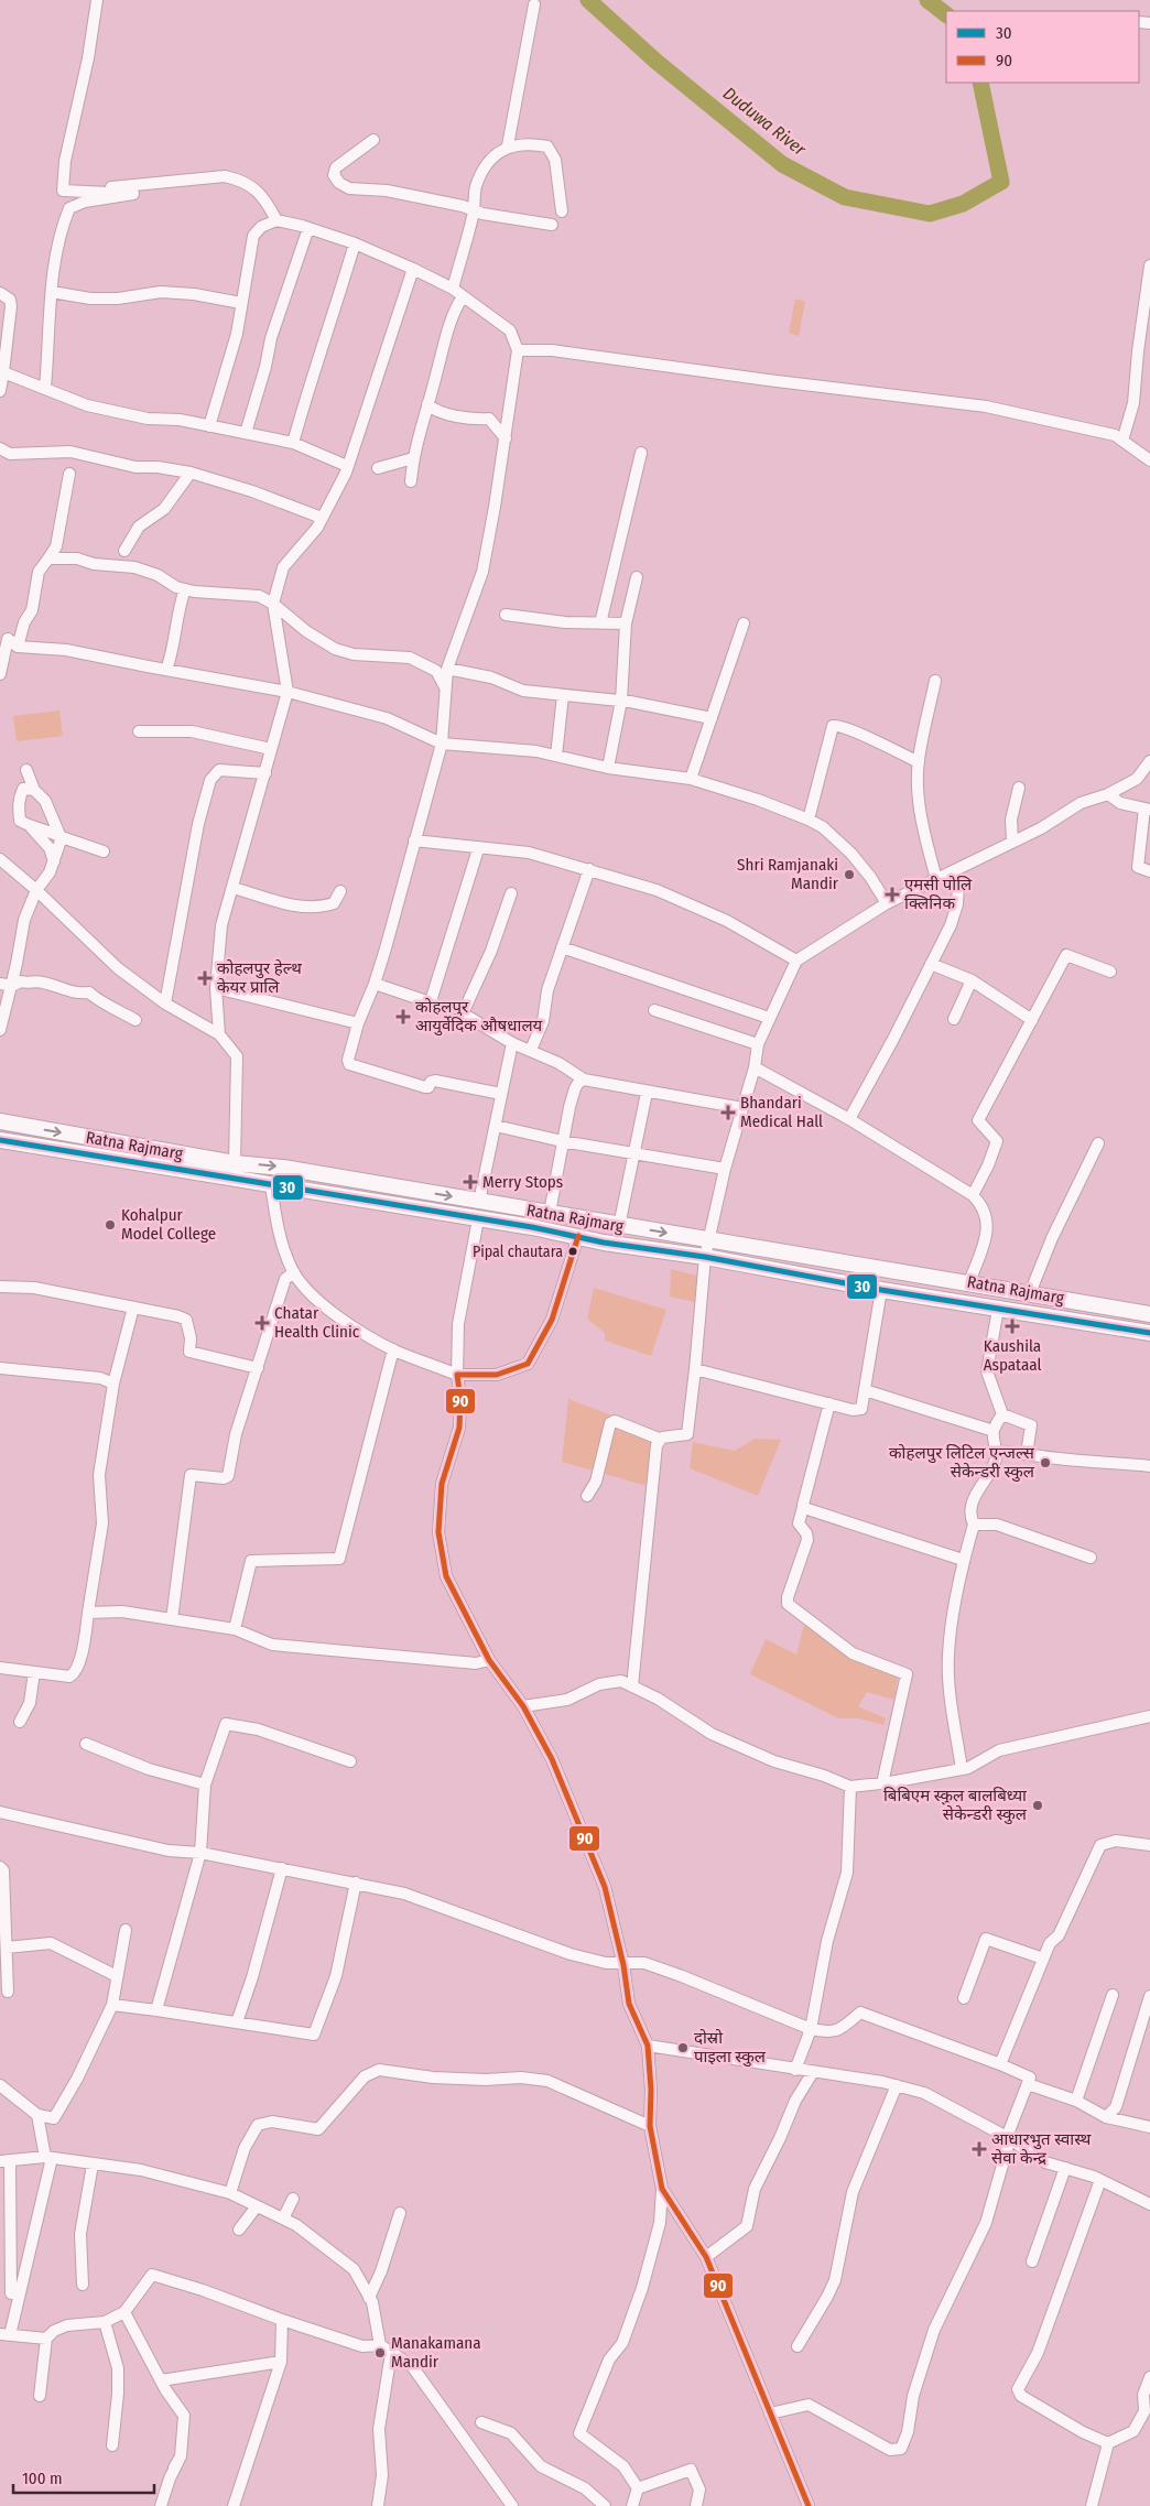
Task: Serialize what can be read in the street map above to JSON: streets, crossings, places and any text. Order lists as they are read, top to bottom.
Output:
{
  "streets": {
    "highway": ["Ratna Rajmarg"]
  },
  "water": ["Duduwa River"],
  "places": {
    "other": [
      "Shri Ramjanaki Mandir",
      "Kohalpur Model College",
      "Pipal chautara",
      "कोहलपुर लिटिल एन्जल्स सेकेन्डरी स्कुल",
      "बिबिएम स्कुल बालबिध्या सेकेन्डरी स्कुल",
      "दोस्रो पाइला स्कुल",
      "Manakamana Mandir"
    ],
    "health": [
      "एमसी पोलि क्लिनिक",
      "कोहलपुर हेल्थ केयर प्रालि",
      "कोहलपुर आयुर्वेदिक औषधालय",
      "Bhandari Medical Hall",
      "Merry Stops",
      "Chatar Health Clinic",
      "Kaushila Aspataal",
      "आधारभुत स्वास्थ सेवा केन्द्र"
    ]
  },
  "lines": ["transit line 30", "transit line 90"],
  "legend": ["30", "90"],
  "scale_bar": "100 m"
}
